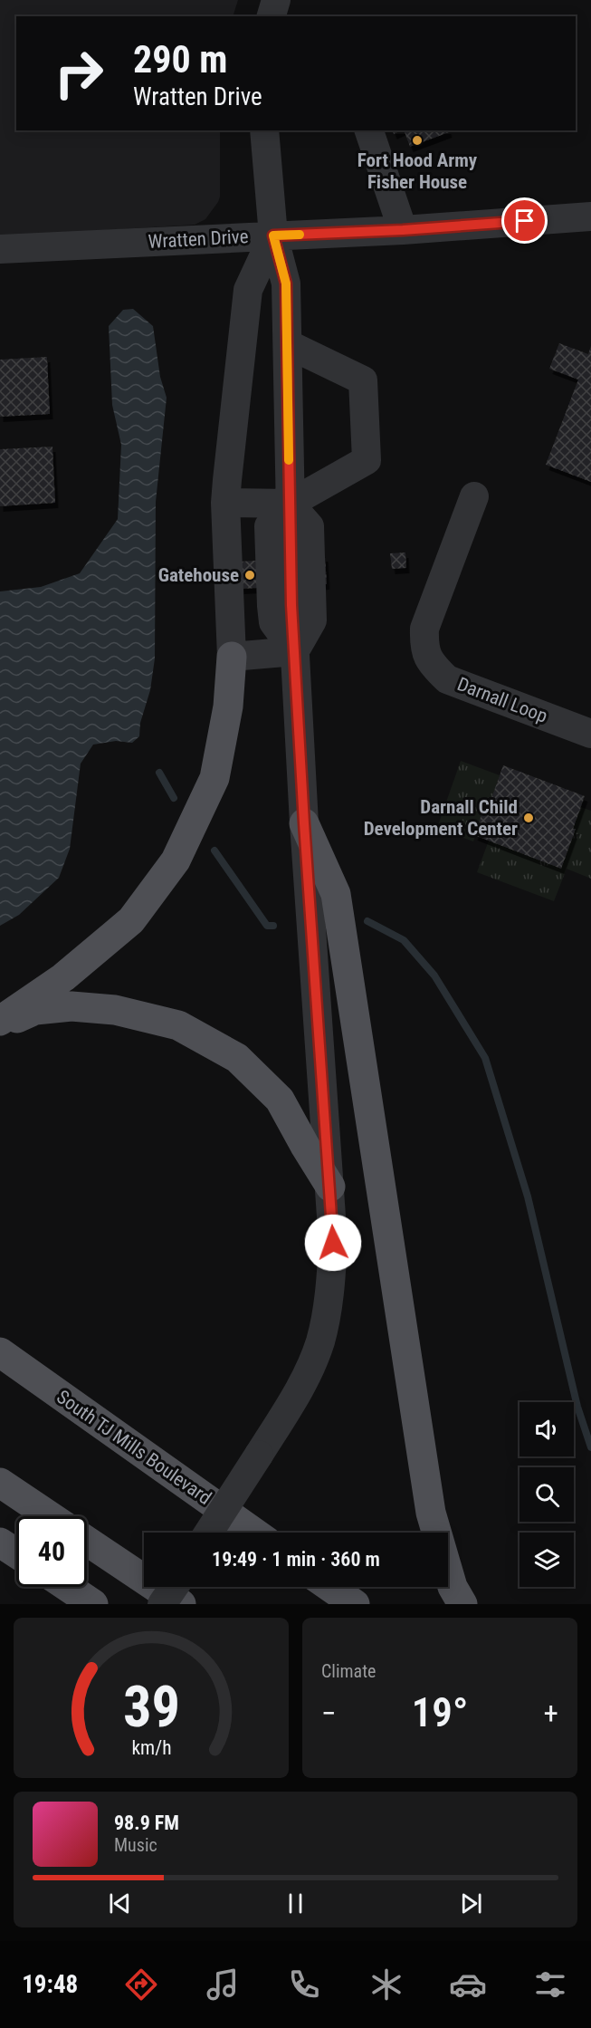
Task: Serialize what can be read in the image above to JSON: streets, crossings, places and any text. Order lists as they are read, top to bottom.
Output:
{
  "streets": {
    "main road": ["South TJ Mills Boulevard"],
    "street": ["Wratten Drive", "Darnall Loop"]
  },
  "places": ["Fort Hood Army Fisher House", "Gatehouse", "Darnall Child Development Center"],
  "page": {
    "turn": ["290 m", "Wratten Drive"],
    "limit": "40",
    "trip": "19:49 · 1 min · 360 m",
    "tile": "Climate",
    "heat": ["−", "19°", "+"],
    "song": ["98.9 FM", "Music"],
    "tabs": "19:48",
    "gauge": ["39", "km/h"]
  }
}
